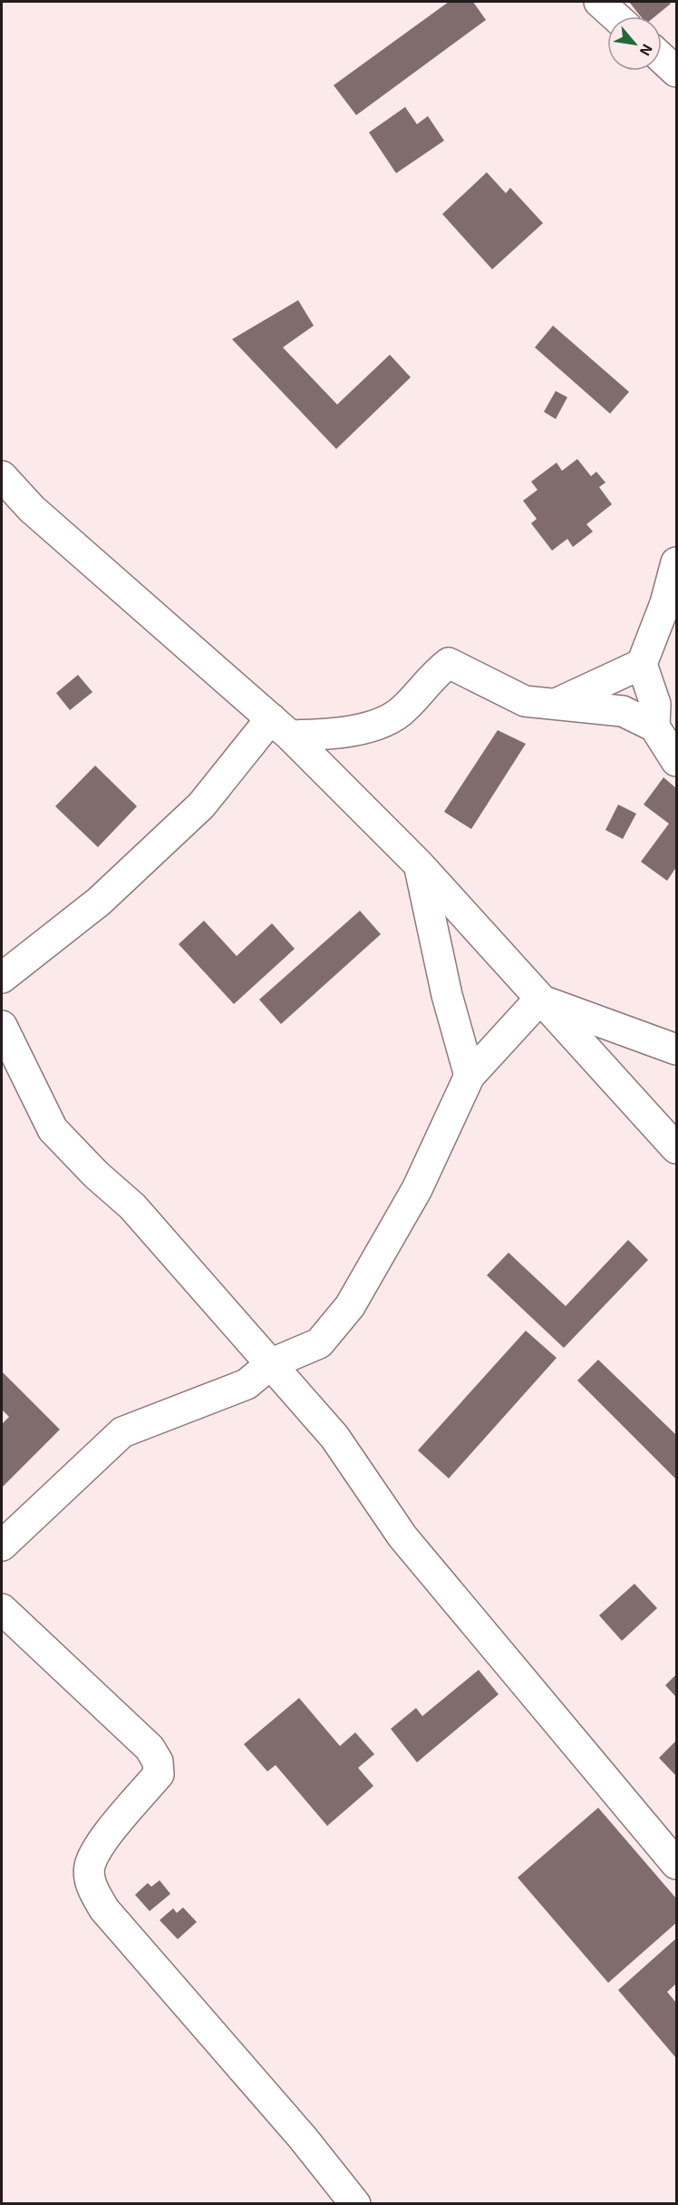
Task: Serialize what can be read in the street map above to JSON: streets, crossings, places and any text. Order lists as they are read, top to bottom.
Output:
{
  "north": "bottom right"
}
